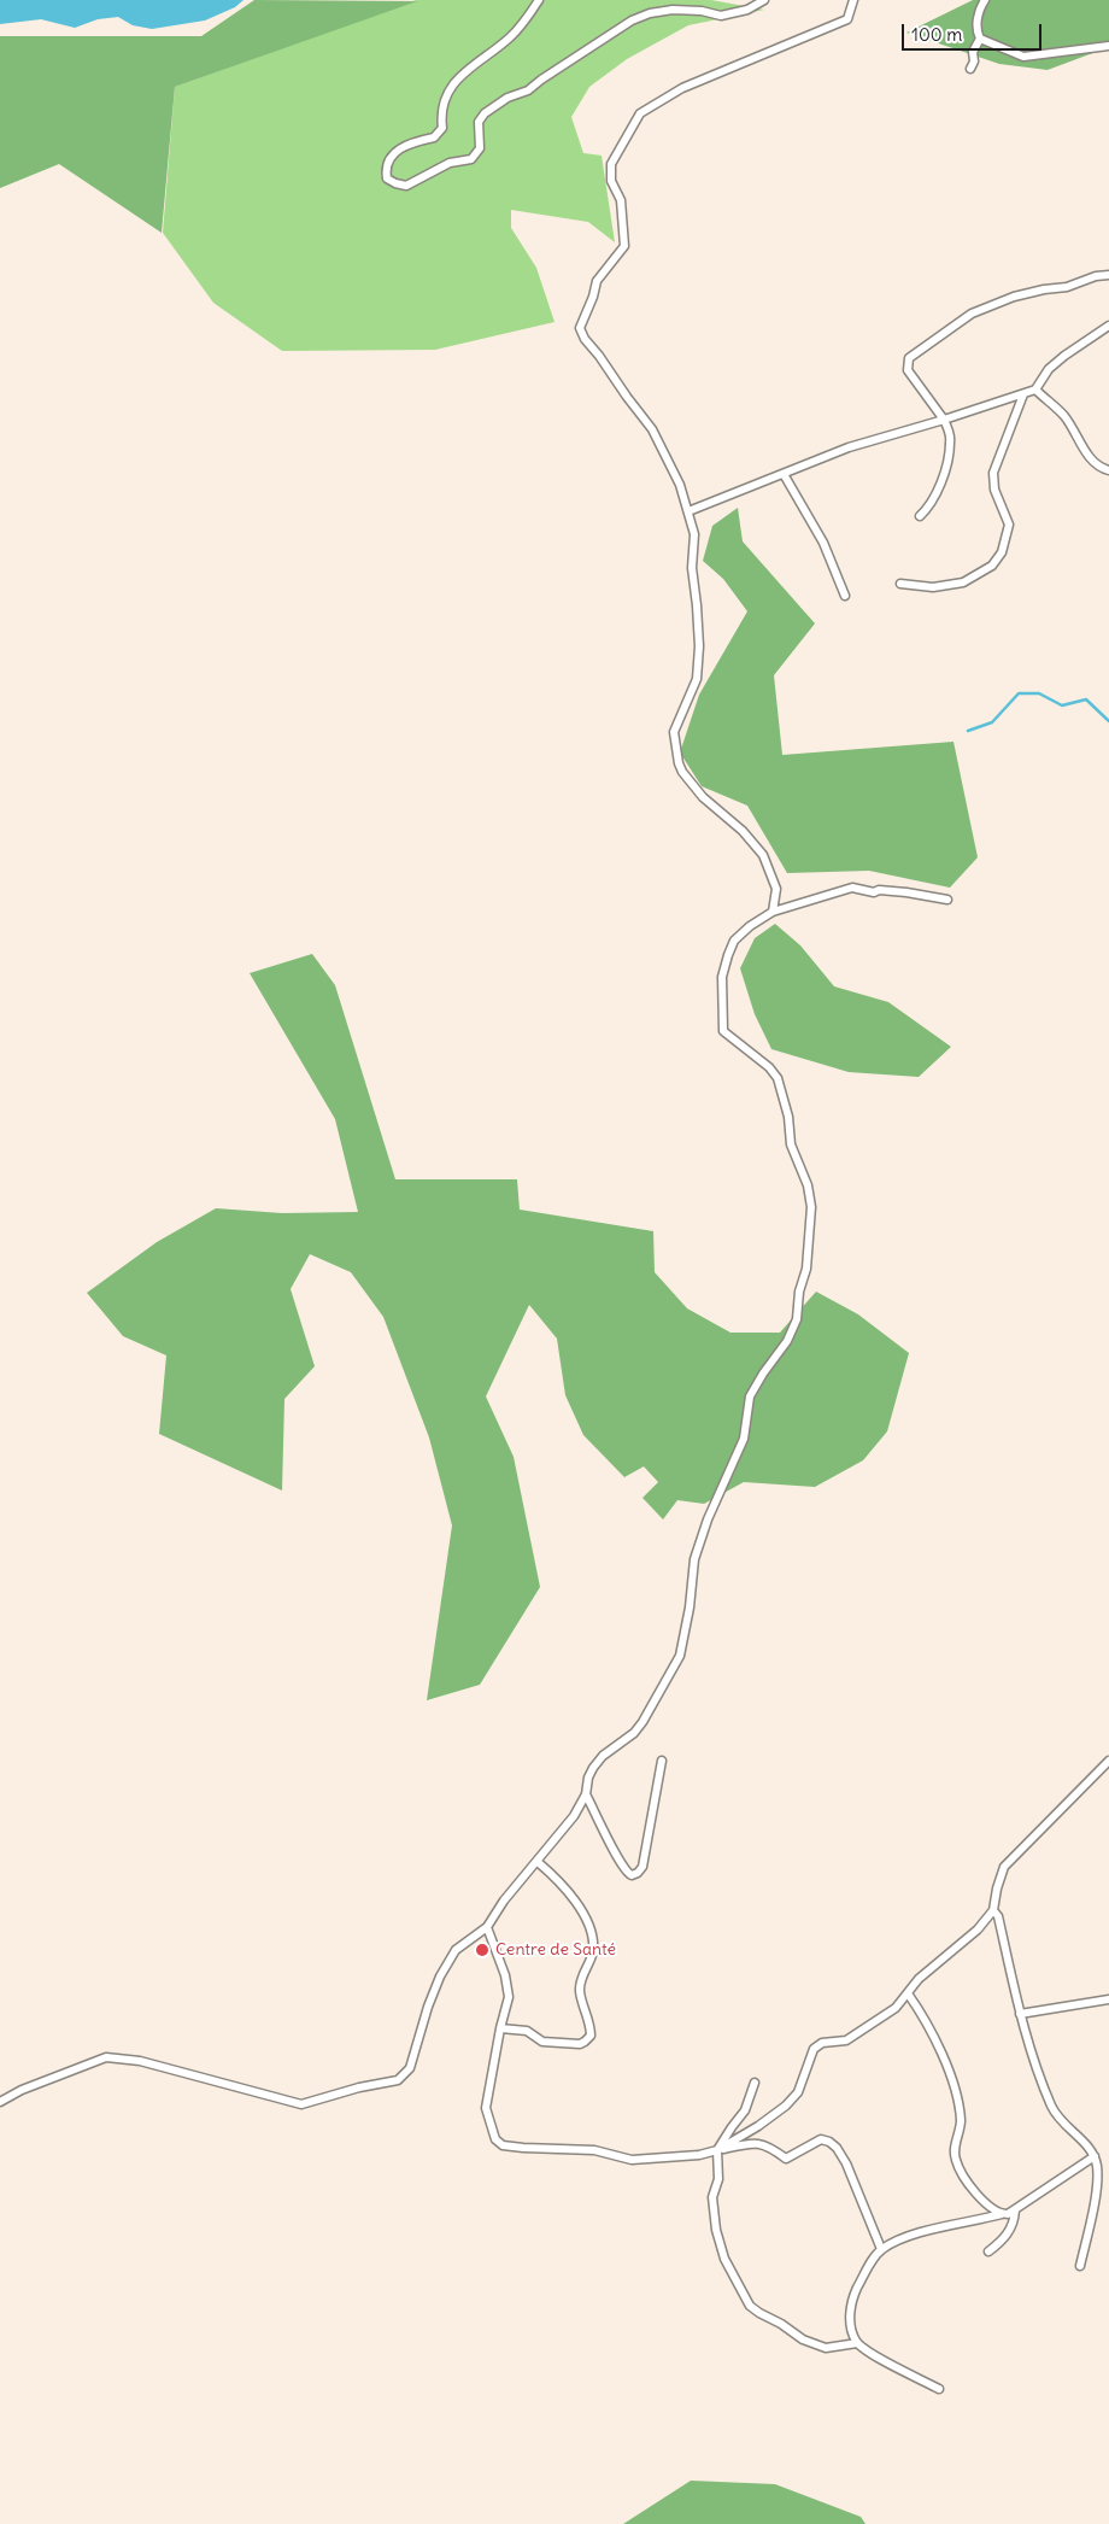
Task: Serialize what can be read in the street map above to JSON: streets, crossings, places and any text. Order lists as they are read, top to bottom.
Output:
{
  "places": ["Centre de Santé"],
  "scale_bar": "100 m"
}
